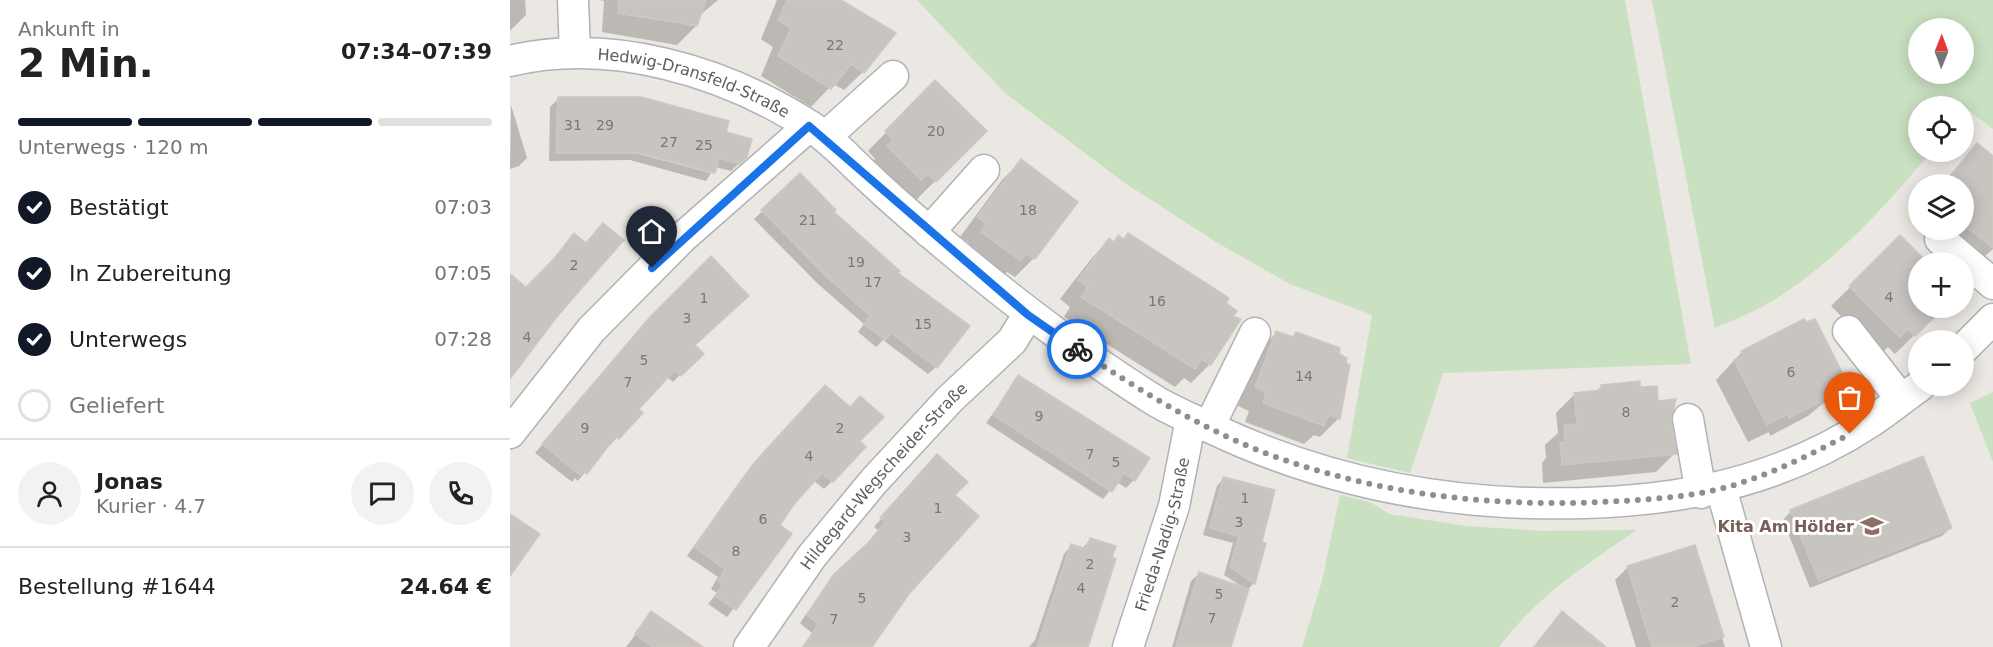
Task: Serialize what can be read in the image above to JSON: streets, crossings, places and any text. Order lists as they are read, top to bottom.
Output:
{
  "streets": {
    "street": ["Hedwig-Dransfeld-Straße", "Hildegard-Wegscheider-Straße", "Frieda-Nadig-Straße"]
  },
  "crossings": [
    ["Hedwig-Dransfeld-Straße", "Hildegard-Wegscheider-Straße"],
    ["Hedwig-Dransfeld-Straße", "Frieda-Nadig-Straße"]
  ],
  "places": {
    "school or university": ["Kita Am Hölder"]
  },
  "house_numbers": [
    "22",
    "31",
    "29",
    "20",
    "27",
    "25",
    "18",
    "21",
    "19",
    "2",
    "17",
    "4",
    "1",
    "16",
    "3",
    "15",
    "4",
    "5",
    "6",
    "14",
    "7",
    "8",
    "9",
    "9",
    "2",
    "7",
    "4",
    "5",
    "1",
    "1",
    "6",
    "3",
    "3",
    "8",
    "2",
    "4",
    "5",
    "5",
    "2",
    "7",
    "7"
  ],
  "north": "top",
  "page": {
    "heading": ["2 Min.", "Ankunft in", "07:34–07:39"],
    "panel": [
      "Jonas",
      "Kurier · 4.7",
      "Bestellung #1644",
      "24.64 €"
    ],
    "map_buttons": ["+", "−"],
    "bar": "Unterwegs · 120 m",
    "list": [
      ["Bestätigt", "07:03"],
      ["In Zubereitung", "07:05"],
      ["Unterwegs", "07:28"],
      "Geliefert"
    ]
  }
}
